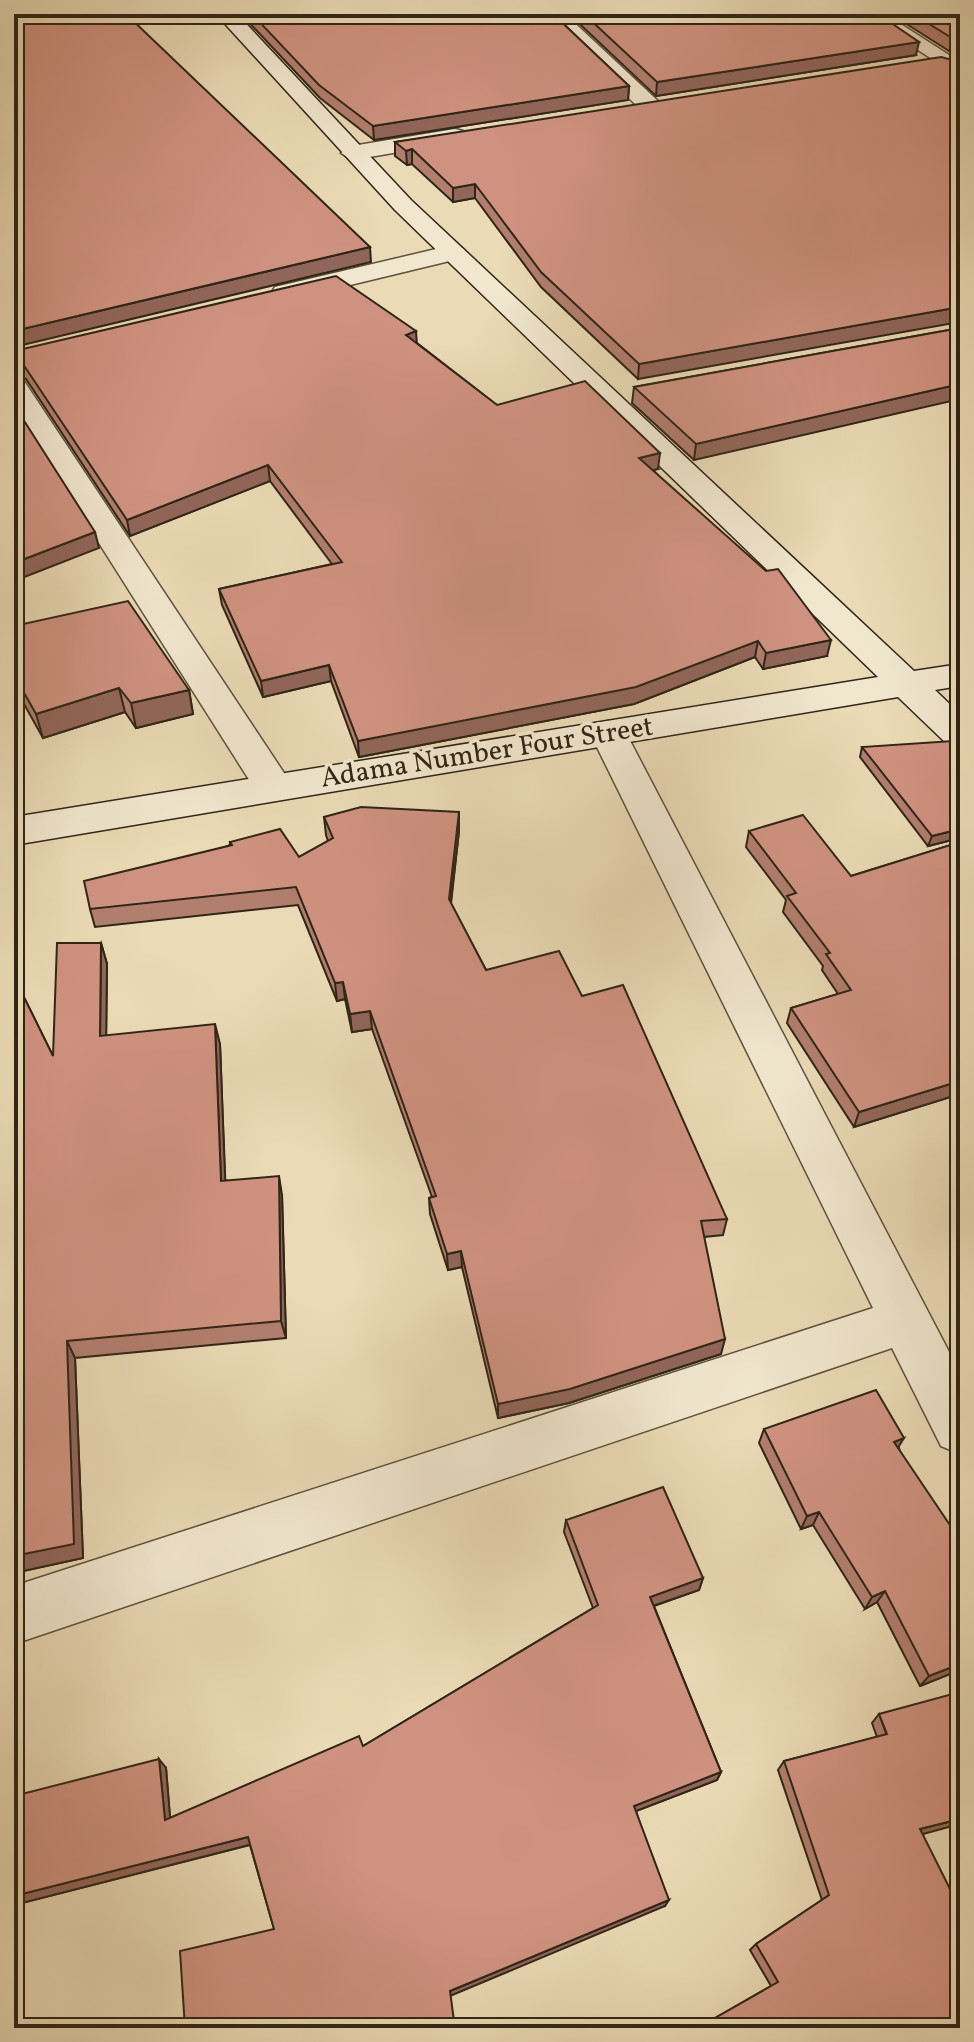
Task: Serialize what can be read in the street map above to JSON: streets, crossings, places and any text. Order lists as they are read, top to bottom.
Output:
{
  "streets": {
    "street": ["Adama Number Four Street"]
  }
}
